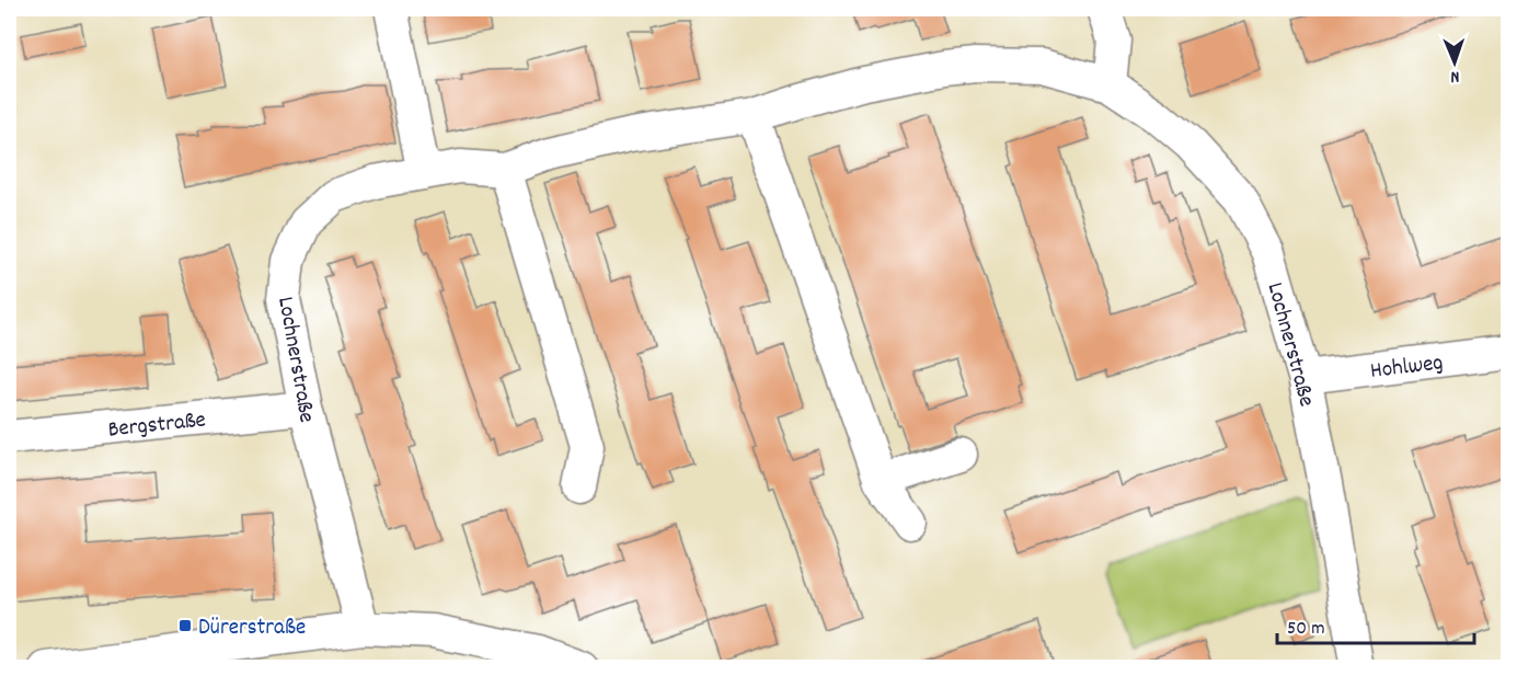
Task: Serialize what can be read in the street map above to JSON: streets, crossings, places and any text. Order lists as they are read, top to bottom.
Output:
{
  "streets": {
    "street": ["Lochnerstraße", "Hohlweg", "Bergstraße"]
  },
  "crossings": [
    ["Lochnerstraße", "Hohlweg"],
    ["Lochnerstraße", "Bergstraße"]
  ],
  "places": {
    "transit": ["Dürerstraße"]
  },
  "scale_bar": "50 m",
  "north": "bottom"
}
